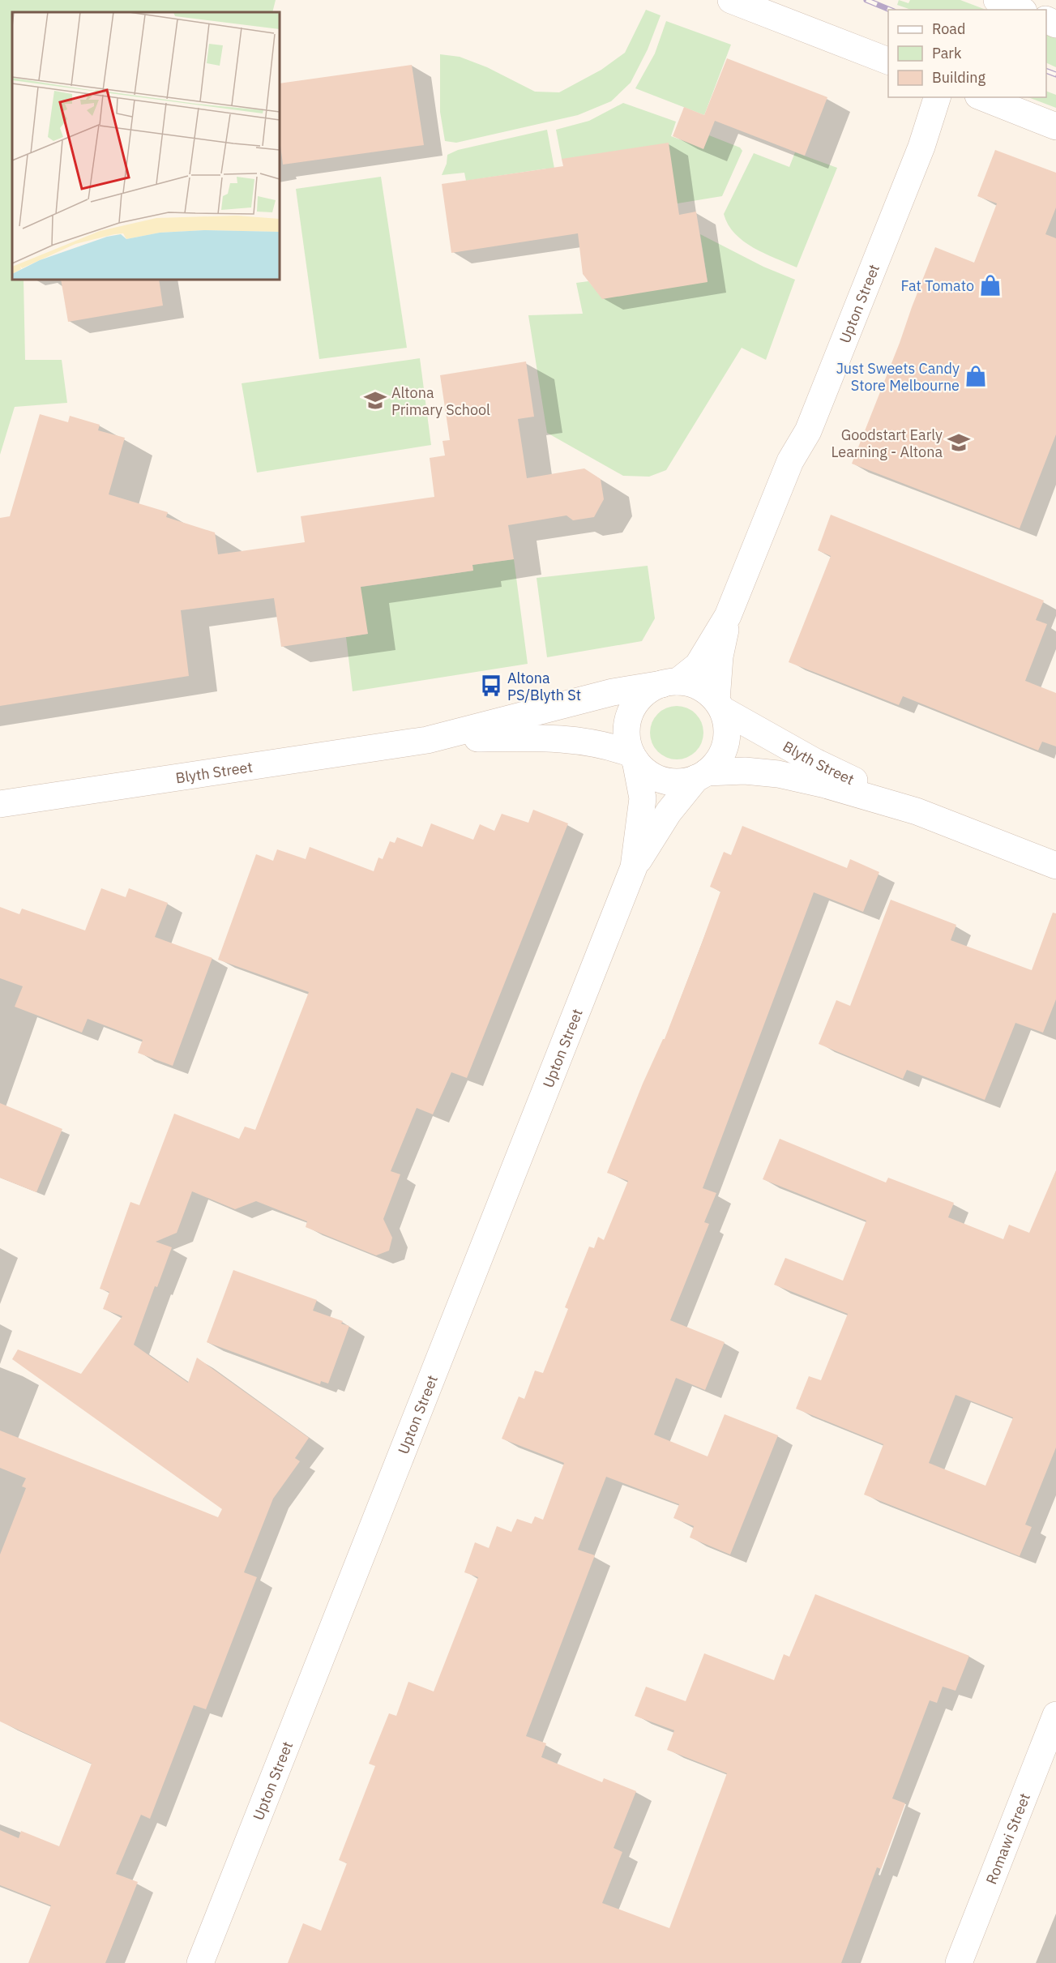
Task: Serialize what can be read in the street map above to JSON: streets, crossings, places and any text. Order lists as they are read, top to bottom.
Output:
{
  "streets": {
    "street": ["Upton Street", "Blyth Street", "Romawi Street"]
  },
  "crossings": [
    ["Upton Street", "Blyth Street"]
  ],
  "places": {
    "shop": ["Fat Tomato", "Just Sweets Candy Store Melbourne"],
    "school or university": ["Altona Primary School", "Goodstart Early Learning - Altona"],
    "bus stop": ["Altona PS/Blyth St"]
  },
  "legend": ["Road", "Park", "Building"]
}
